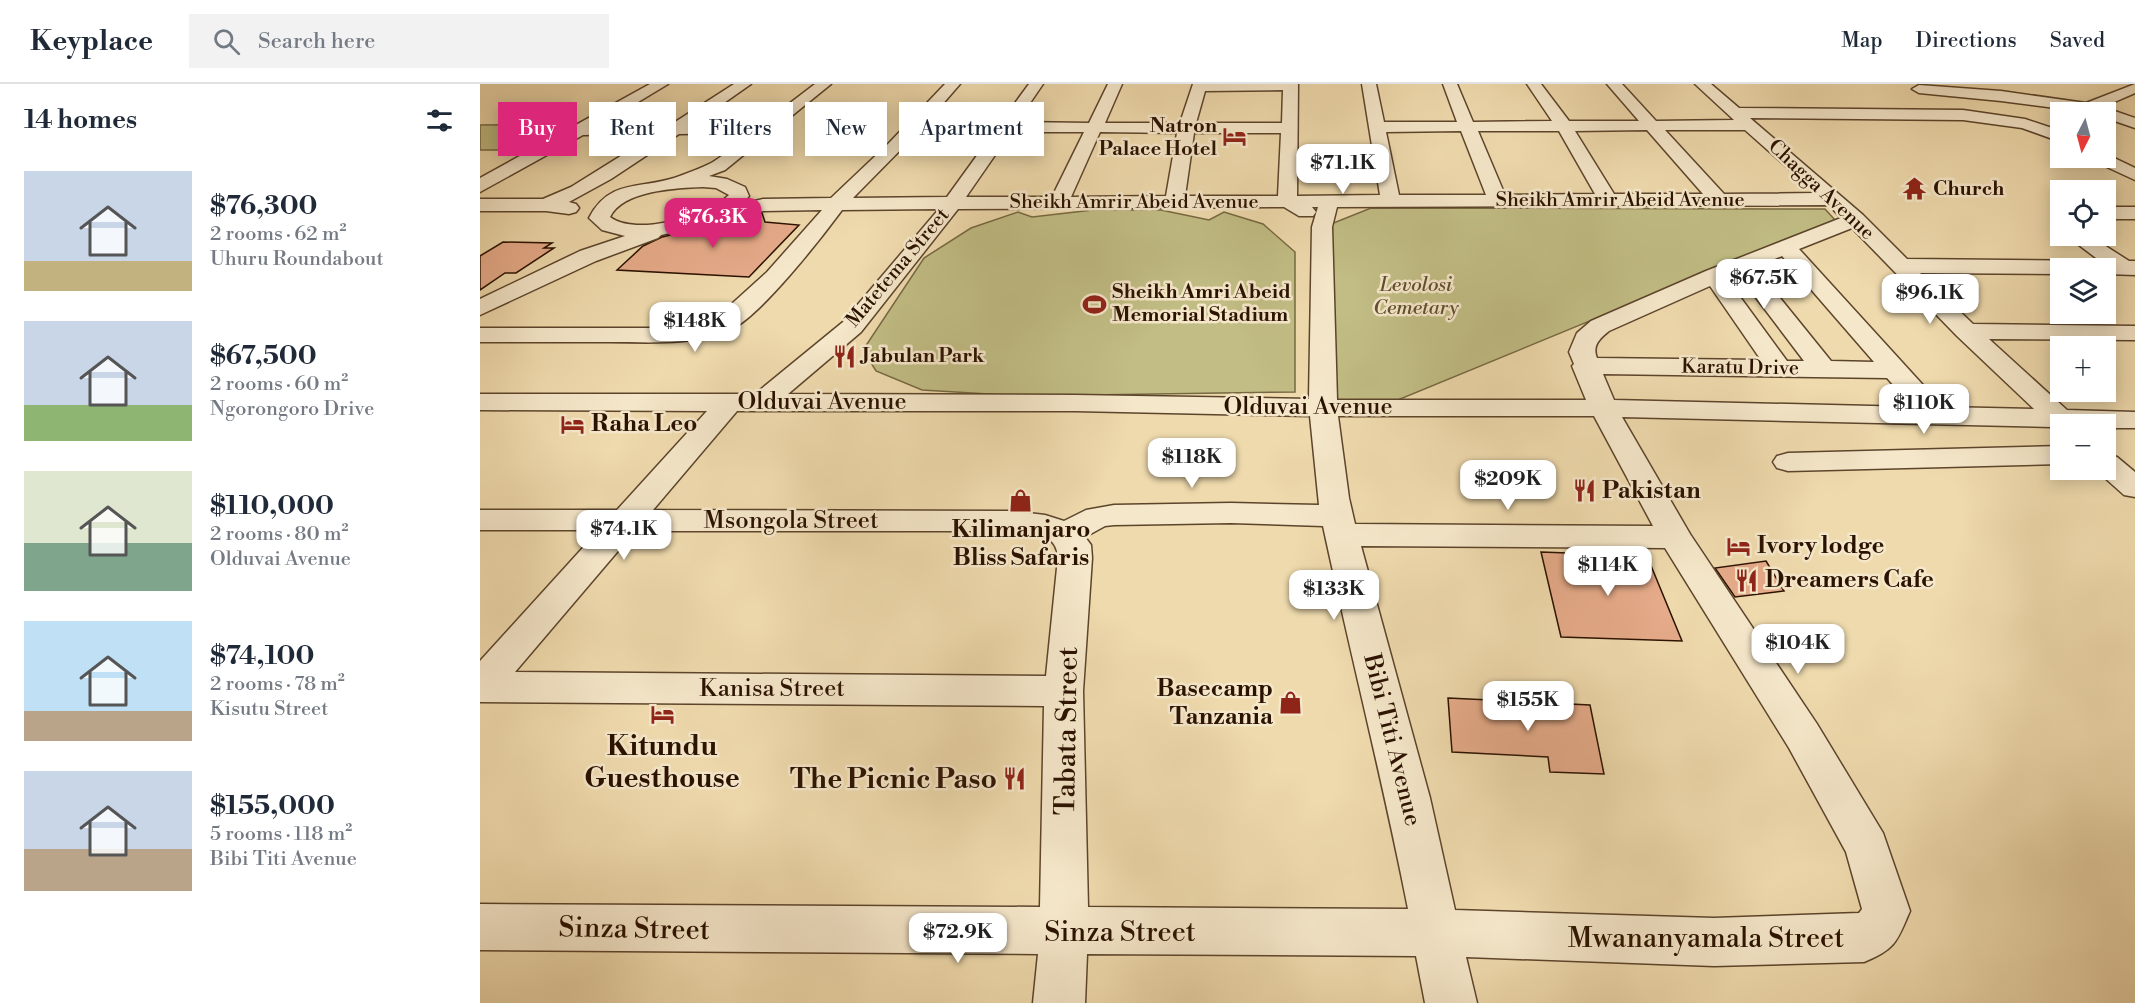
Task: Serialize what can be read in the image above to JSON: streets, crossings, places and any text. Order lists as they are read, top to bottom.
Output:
{
  "streets": {
    "street": [
      "Chagga Avenue",
      "Sheikh Amrir Abeid Avenue",
      "Matetema Street",
      "Karatu Drive",
      "Olduvai Avenue",
      "Msongola Street",
      "Kanisa Street",
      "Tabata Street",
      "Bibi Titi Avenue",
      "Sinza Street",
      "Mwananyamala Street"
    ]
  },
  "crossings": [
    ["Chagga Avenue", "Sheikh Amrir Abeid Avenue"],
    ["Sheikh Amrir Abeid Avenue", "Matetema Street"],
    ["Sheikh Amrir Abeid Avenue", "Bibi Titi Avenue"],
    ["Matetema Street", "Olduvai Avenue"],
    ["Karatu Drive", "Mwananyamala Street"],
    ["Olduvai Avenue", "Bibi Titi Avenue"],
    ["Olduvai Avenue", "Mwananyamala Street"],
    ["Msongola Street", "Tabata Street"],
    ["Kanisa Street", "Tabata Street"],
    ["Tabata Street", "Sinza Street"],
    ["Bibi Titi Avenue", "Sinza Street"],
    ["Bibi Titi Avenue", "Mwananyamala Street"],
    ["Sinza Street", "Mwananyamala Street"]
  ],
  "parks": ["Levolosi Cemetary"],
  "places": {
    "hotel": [
      "Natron Palace Hotel",
      "Raha Leo",
      "Ivory lodge",
      "Kitundu Guesthouse"
    ],
    "temple": ["Church"],
    "sports": ["Sheikh Amri Abeid Memorial Stadium"],
    "restaurant": [
      "Jabulan Park",
      "Pakistan",
      "Dreamers Cafe",
      "The Picnic Paso"
    ],
    "shop": ["Kilimanjaro Bliss Safaris", "Basecamp Tanzania"]
  },
  "north": "bottom",
  "page": {
    "header": "Keyplace",
    "search": "Search here",
    "nav": ["Map", "Directions", "Saved"],
    "heading": "14 homes",
    "map_buttons": ["+", "−"],
    "chip": [
      "Buy",
      "Rent",
      "Filters",
      "New",
      "Apartment"
    ],
    "price": [
      "$71.1K",
      "$76.3K",
      "$67.5K",
      "$96.1K",
      "$148K",
      "$110K",
      "$118K",
      "$209K",
      "$74.1K",
      "$114K",
      "$133K",
      "$104K",
      "$155K",
      "$72.9K"
    ],
    "list": [
      {
        "name": "$76,300",
        "note": "2 rooms · 62 m² · Uhuru Roundabout"
      },
      {
        "name": "$67,500",
        "note": "2 rooms · 60 m² · Ngorongoro Drive"
      },
      {
        "name": "$110,000",
        "note": "2 rooms · 80 m² · Olduvai Avenue"
      },
      {
        "name": "$74,100",
        "note": "2 rooms · 78 m² · Kisutu Street"
      },
      {
        "name": "$155,000",
        "note": "5 rooms · 118 m² · Bibi Titi Avenue"
      }
    ]
  }
}
